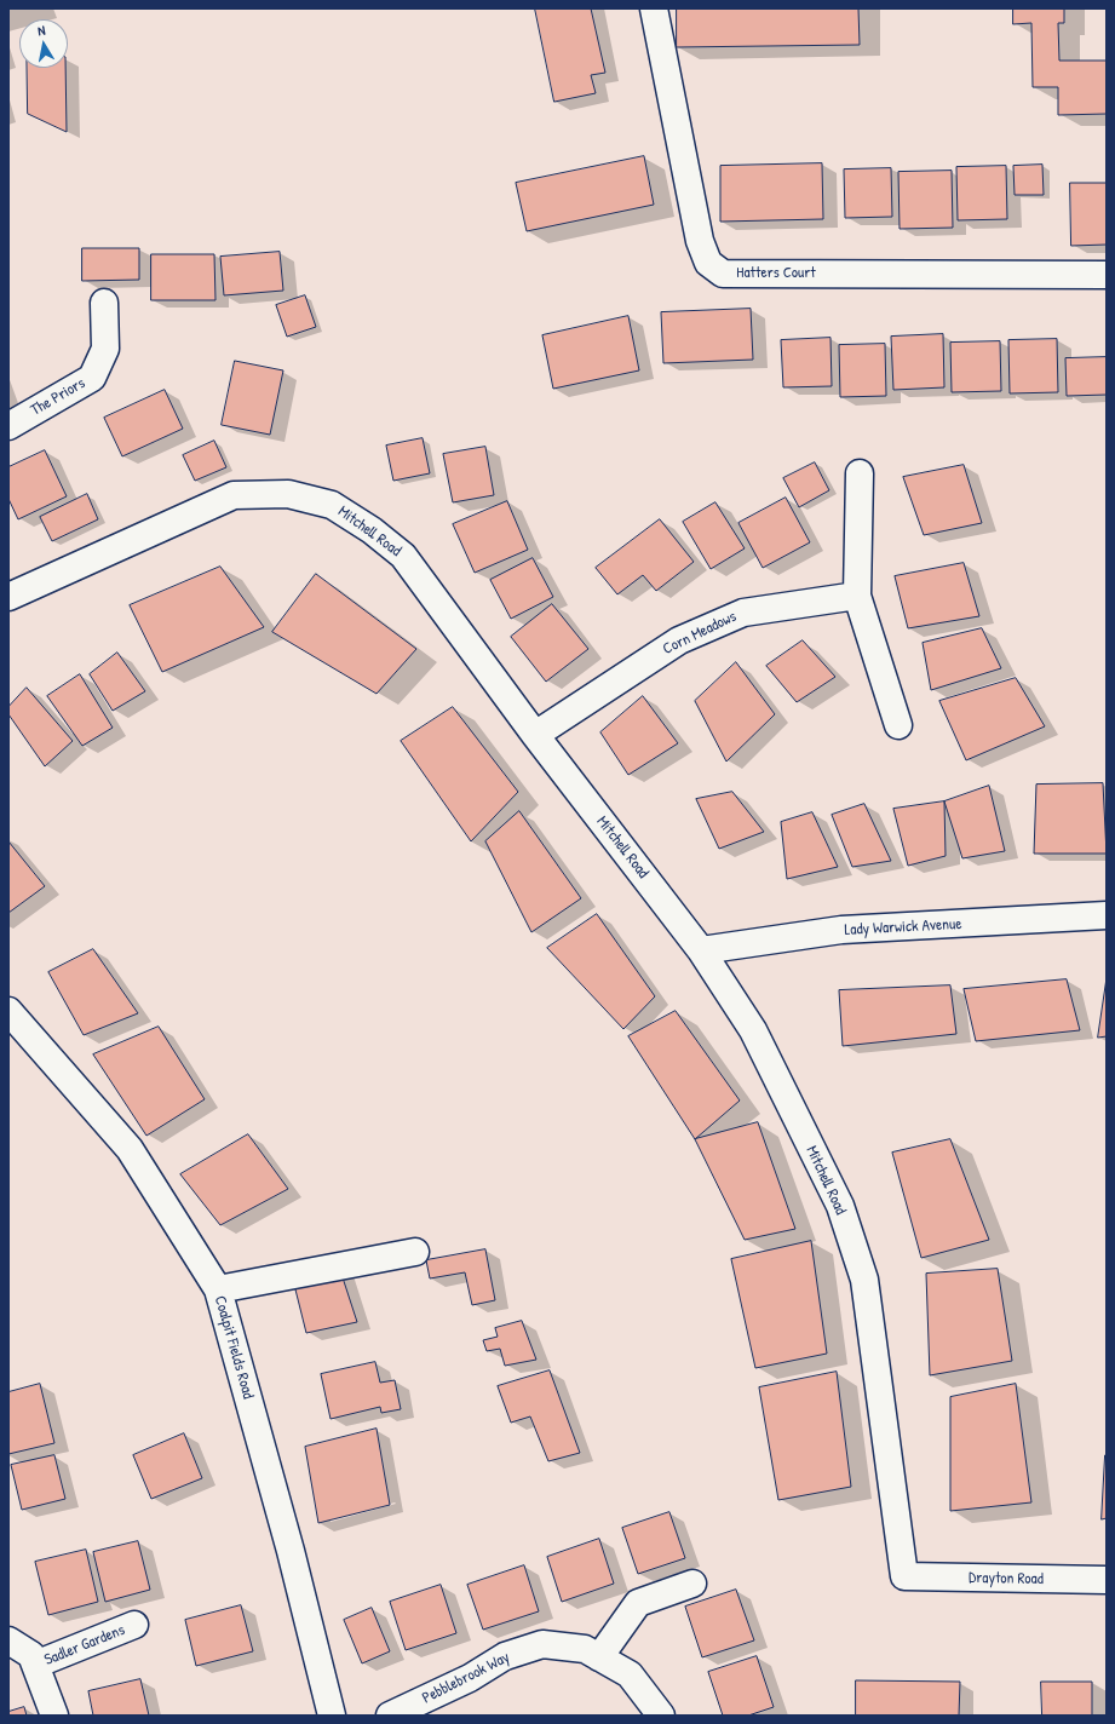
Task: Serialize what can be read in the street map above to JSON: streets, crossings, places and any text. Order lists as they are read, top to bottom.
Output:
{
  "streets": {
    "street": [
      "Hatters Court",
      "The Priors",
      "Mitchell Road",
      "Corn Meadows",
      "Lady Warwick Avenue",
      "Coalpit Fields Road",
      "Drayton Road",
      "Sadler Gardens",
      "Pebblebrook Way"
    ]
  },
  "crossings": [
    ["Mitchell Road", "Corn Meadows"],
    ["Mitchell Road", "Lady Warwick Avenue"],
    ["Mitchell Road", "Drayton Road"]
  ],
  "north": "top"
}
